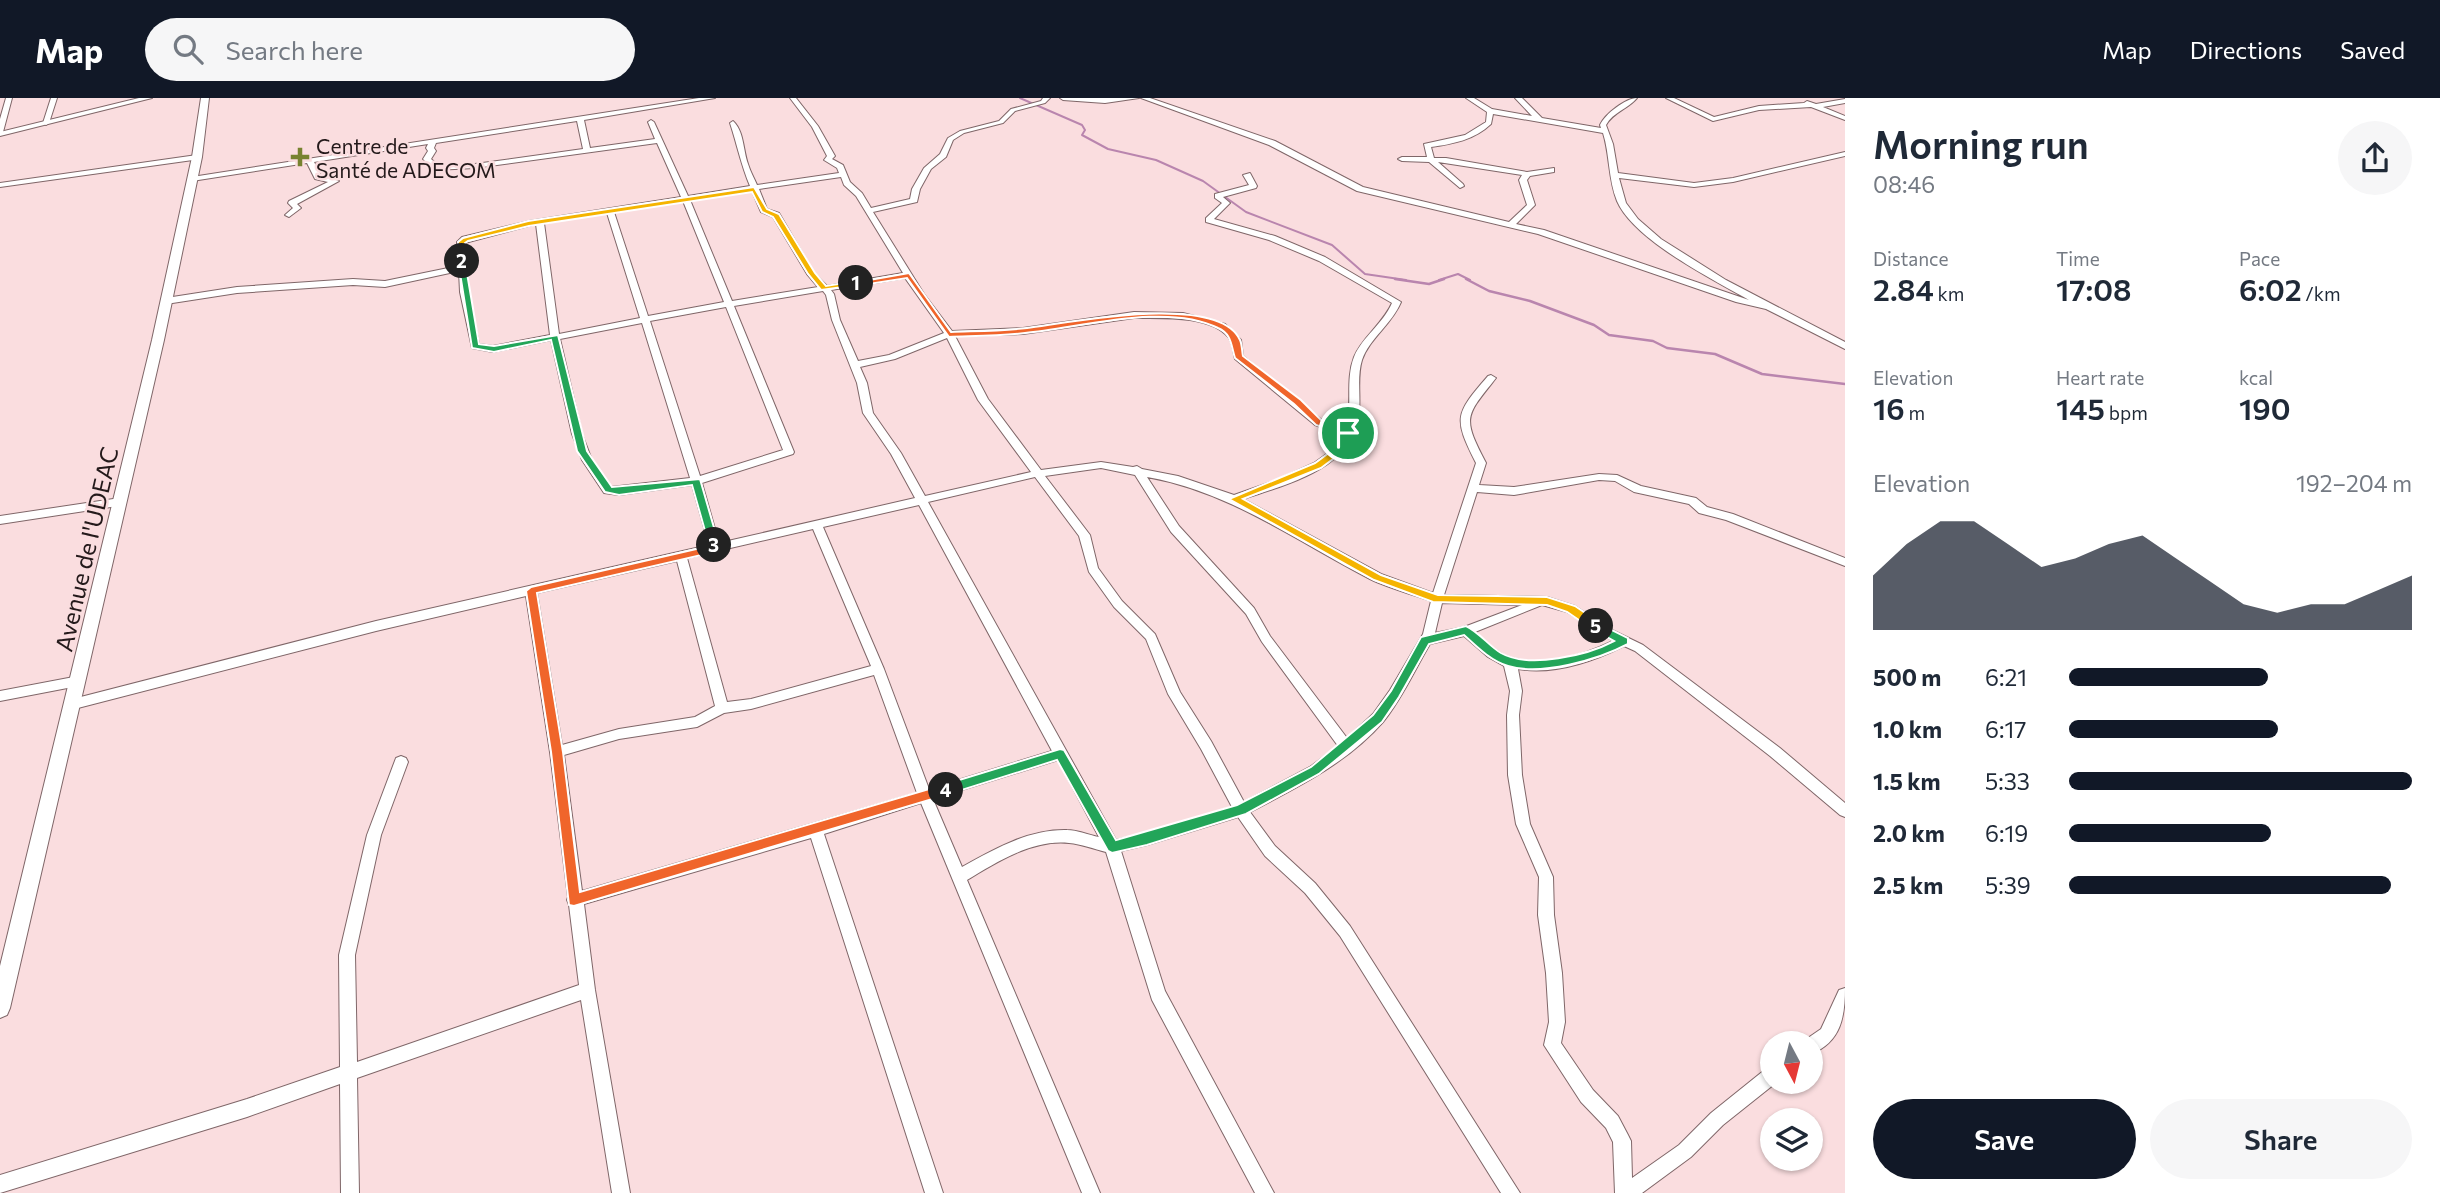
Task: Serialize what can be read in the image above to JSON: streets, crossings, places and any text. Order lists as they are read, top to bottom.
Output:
{
  "streets": {
    "main road": ["Avenue de I'UDEAC"]
  },
  "places": {
    "health": ["Centre de Santé de ADECOM"]
  },
  "north": "bottom",
  "page": {
    "header": "Map",
    "search": "Search here",
    "nav": ["Map", "Directions", "Saved"],
    "heading": ["Morning run", "08:46"],
    "stats": [
      ["Distance", "2.84 km"],
      ["Time", "17:08"],
      ["Pace", "6:02 /km"],
      ["Elevation", "16 m"],
      ["Heart rate", "145 bpm"],
      ["kcal", "190"]
    ],
    "pins": [
      "2",
      "1",
      "3",
      "5",
      "4"
    ],
    "chart": ["Elevation", "192–204 m"],
    "list": [
      {
        "name": "500 m",
        "note": "6:21"
      },
      {
        "name": "1.0 km",
        "note": "6:17"
      },
      {
        "name": "1.5 km",
        "note": "5:33"
      },
      {
        "name": "2.0 km",
        "note": "6:19"
      },
      {
        "name": "2.5 km",
        "note": "5:39"
      }
    ],
    "buttons": ["Save", "Share"]
  }
}
